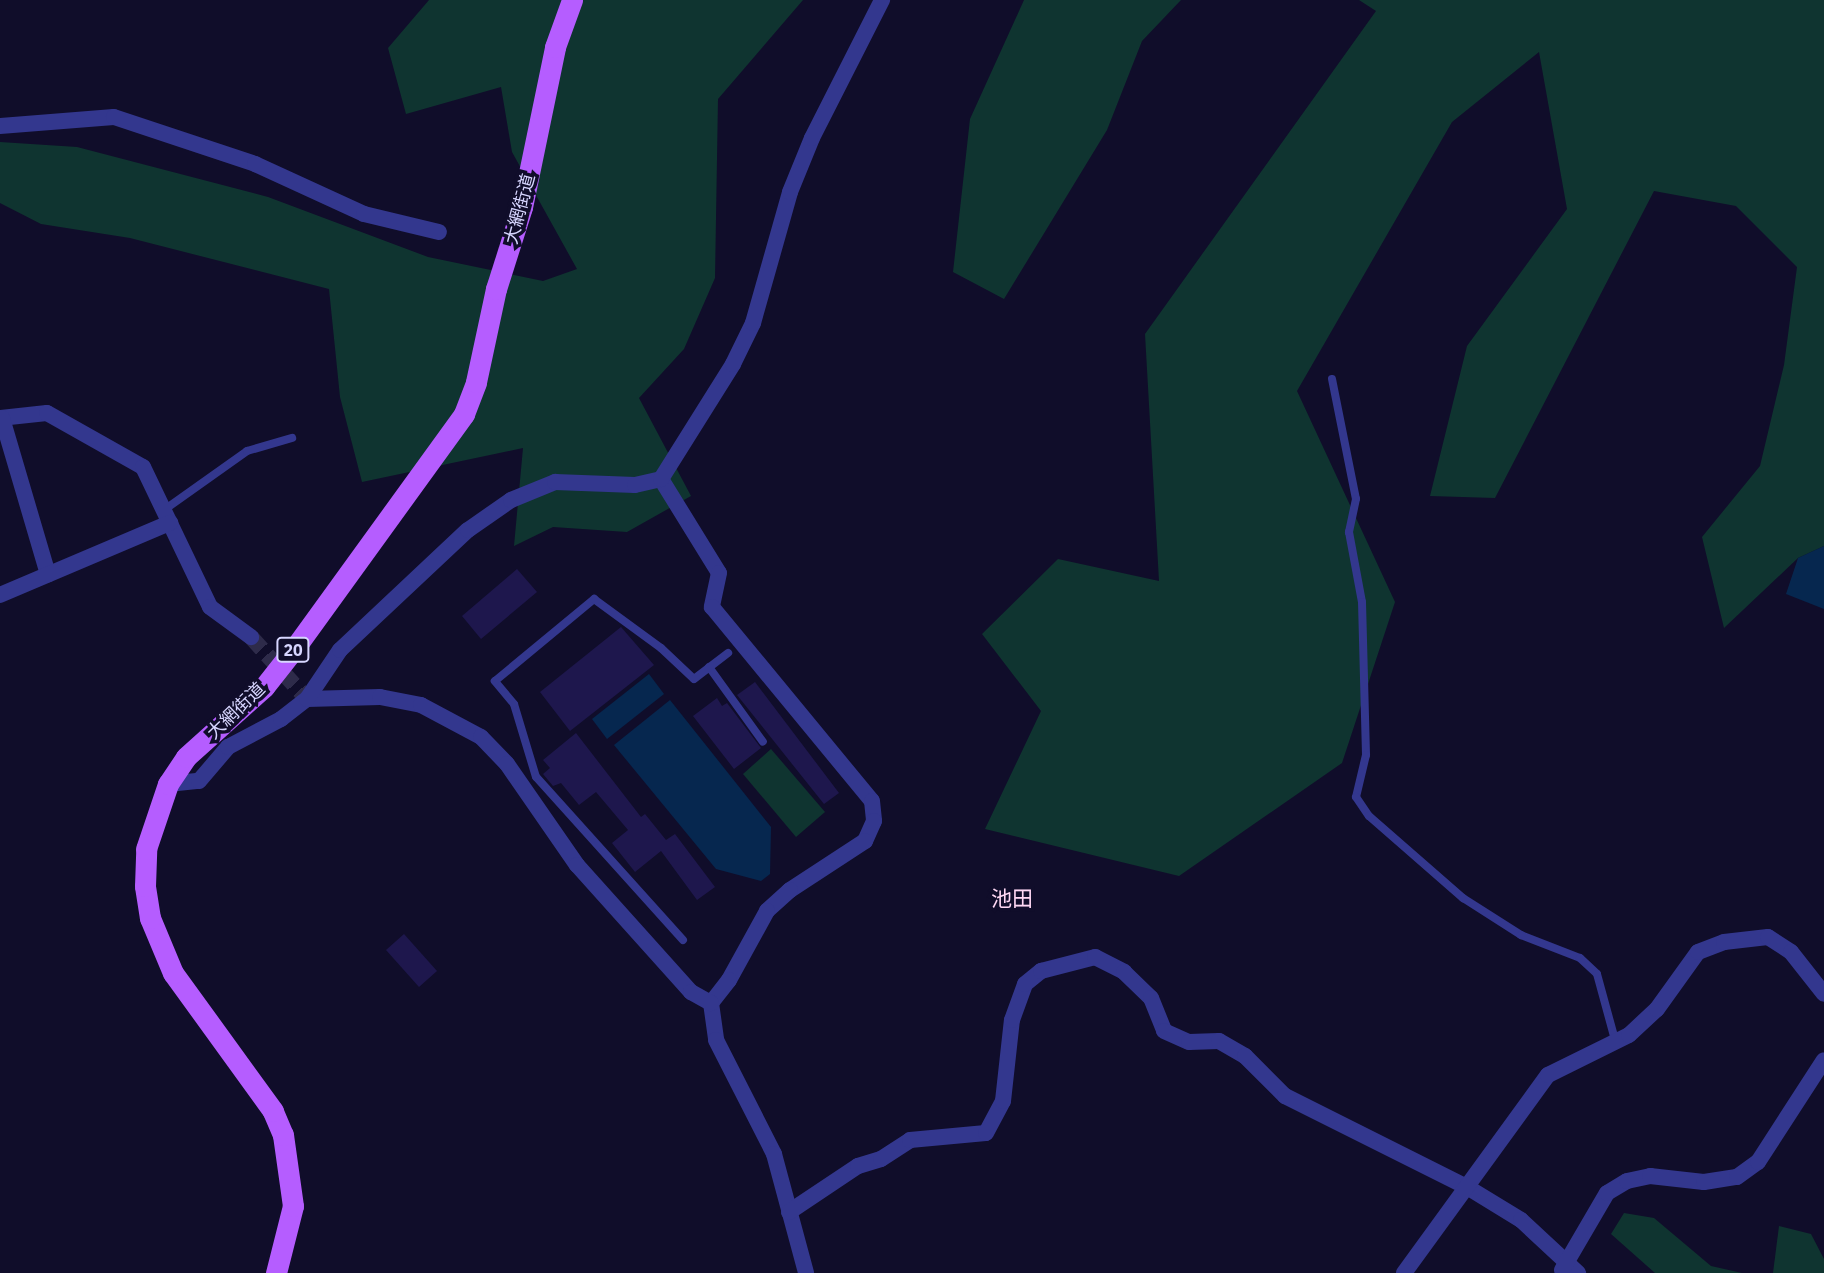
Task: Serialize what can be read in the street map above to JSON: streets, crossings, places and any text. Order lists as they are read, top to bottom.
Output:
{
  "streets": {
    "main road": ["大網街道", "20"]
  },
  "districts": ["池田"]
}
